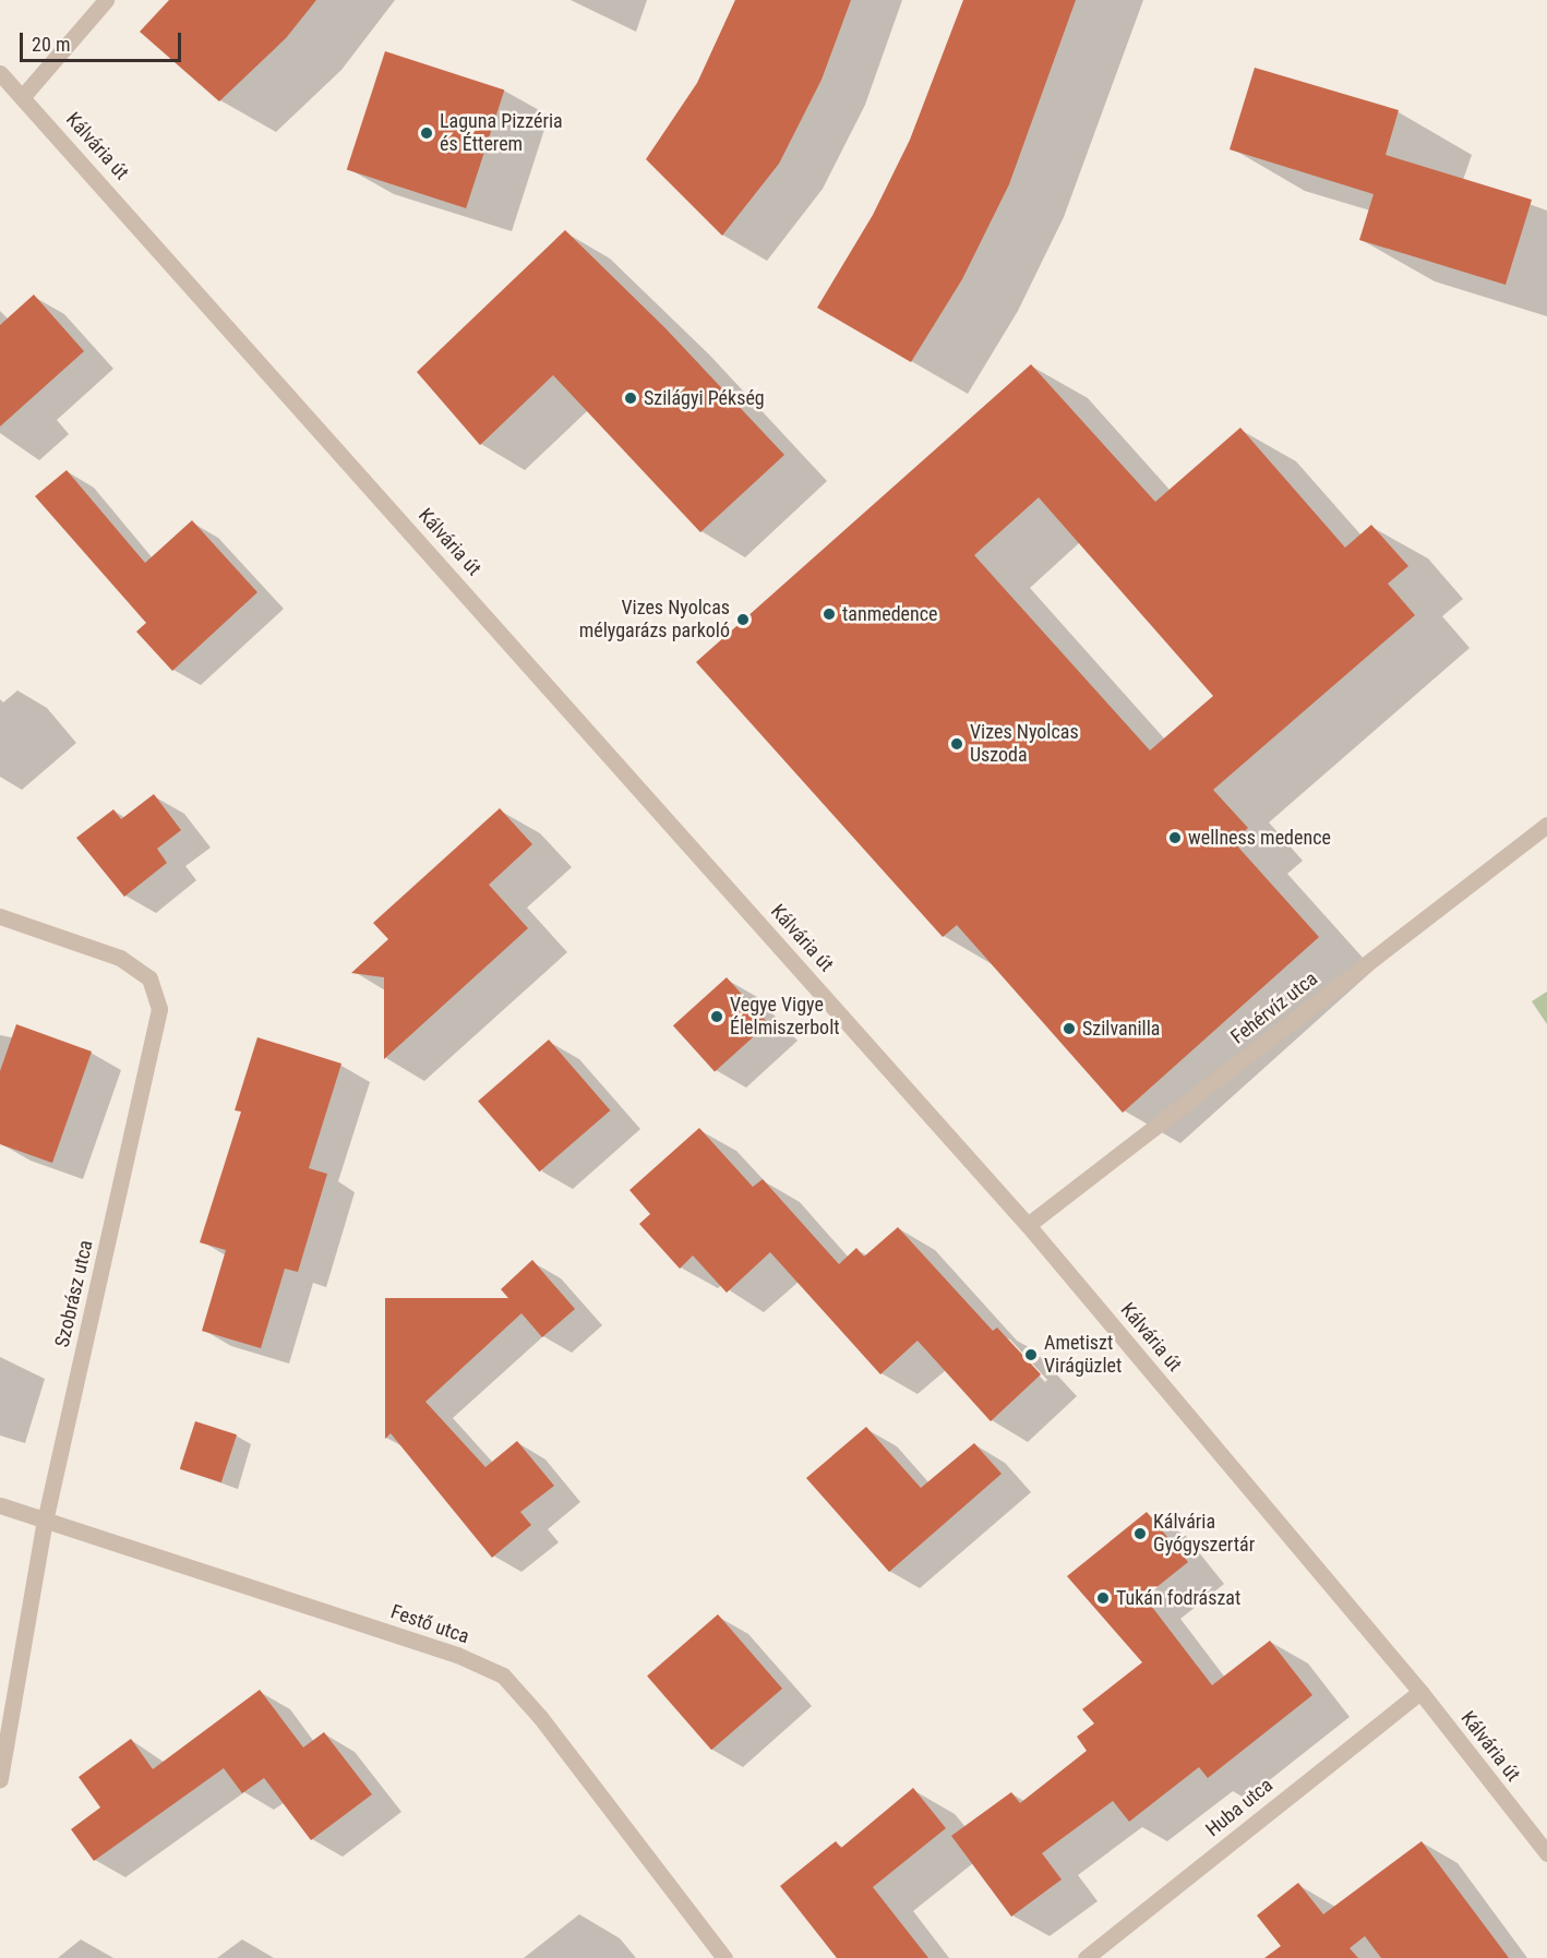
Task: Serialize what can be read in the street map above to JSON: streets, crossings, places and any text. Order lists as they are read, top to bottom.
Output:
{
  "streets": {
    "street": [
      "Kálvária út",
      "Fehérvíz utca",
      "Szobrász utca",
      "Festő utca",
      "Huba utca"
    ]
  },
  "crossings": [
    ["Kálvária út", "Fehérvíz utca"],
    ["Kálvária út", "Huba utca"],
    ["Szobrász utca", "Festő utca"]
  ],
  "places": [
    "Laguna Pizzéria és Étterem",
    "Szilágyi Pékség",
    "tanmedence",
    "Vizes Nyolcas mélygarázs parkoló",
    "Vizes Nyolcas Uszoda",
    "wellness medence",
    "Vegye Vigye Élelmiszerbolt",
    "Szilvanilla",
    "Ametiszt Virágüzlet",
    "Kálvária Gyógyszertár",
    "Tukán fodrászat"
  ],
  "scale_bar": "20 m"
}
